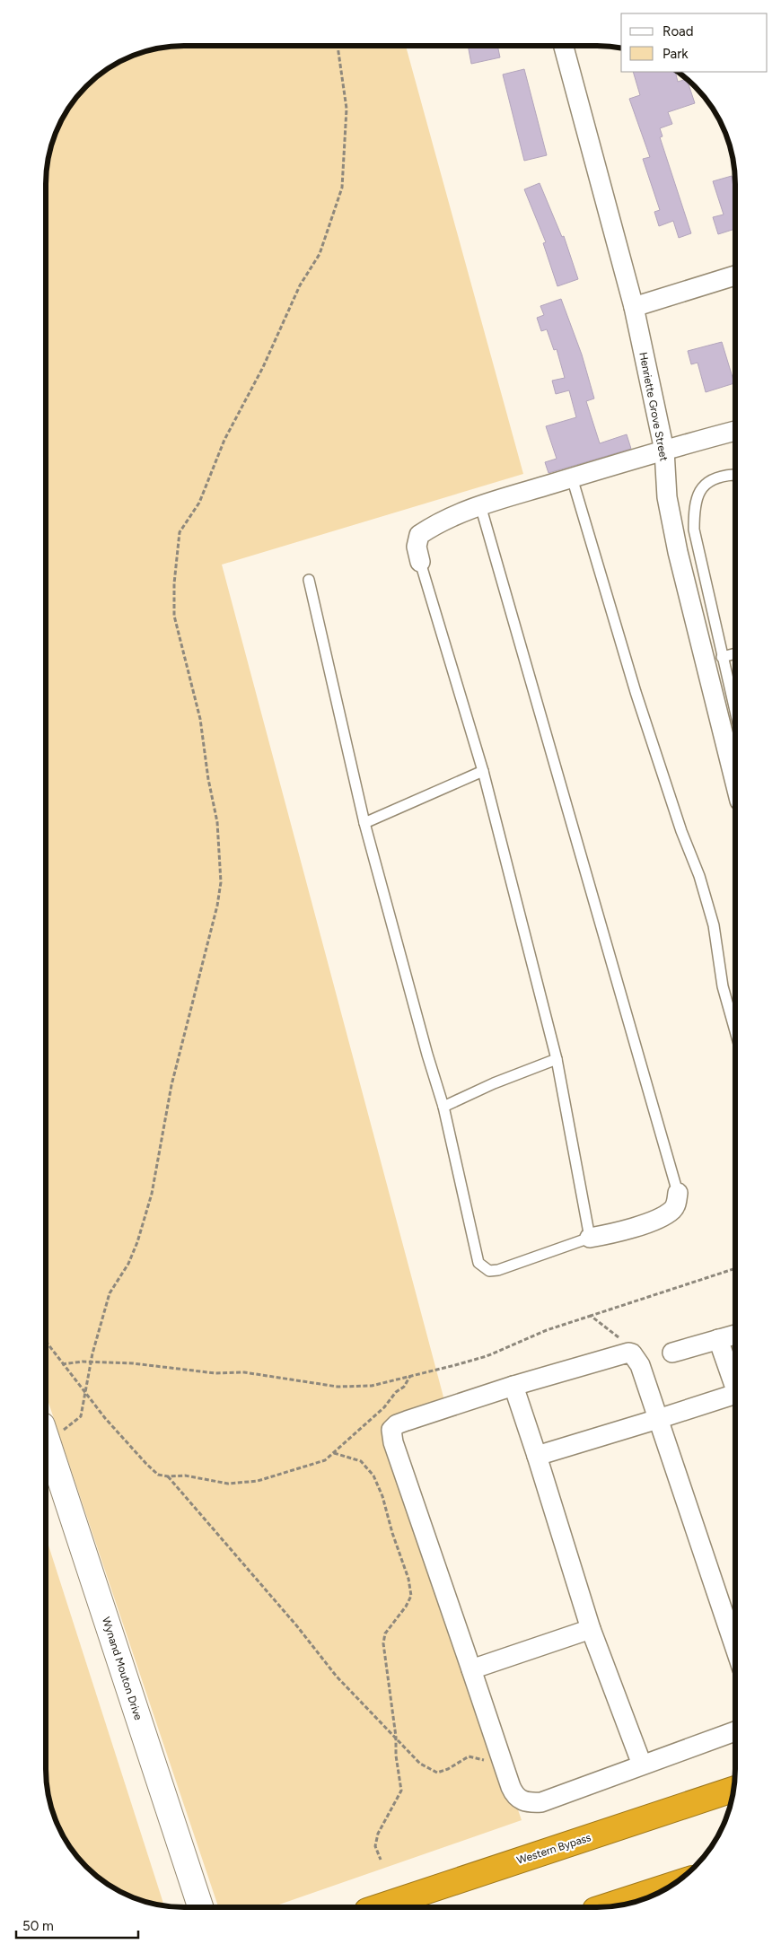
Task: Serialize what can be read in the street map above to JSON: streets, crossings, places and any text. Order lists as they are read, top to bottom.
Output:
{
  "streets": {
    "highway": ["Western Bypass"],
    "street": ["Henriette Grove Street", "Wynand Mouton Drive"]
  },
  "legend": ["Road", "Park"],
  "scale_bar": "50 m"
}
